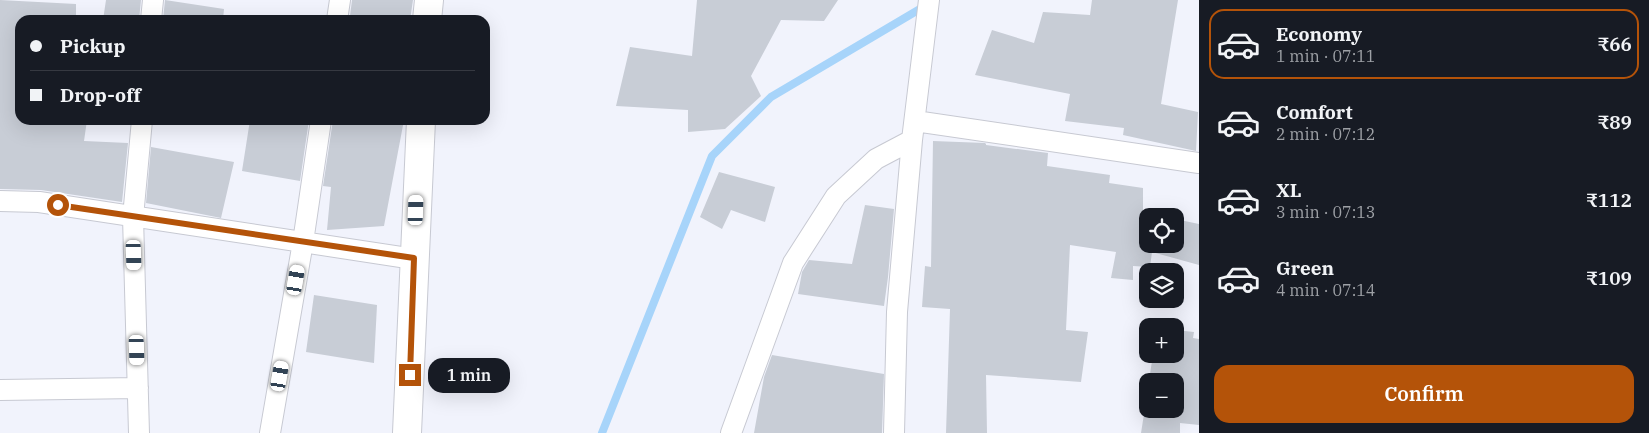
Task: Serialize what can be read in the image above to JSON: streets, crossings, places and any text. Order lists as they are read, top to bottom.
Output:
{
  "page": {
    "list": [
      {
        "name": "Economy",
        "note": "1 min · 07:11",
        "value": "₹66"
      },
      {
        "name": "Comfort",
        "note": "2 min · 07:12",
        "value": "₹89"
      },
      {
        "name": "XL",
        "note": "3 min · 07:13",
        "value": "₹112"
      },
      {
        "name": "Green",
        "note": "4 min · 07:14",
        "value": "₹109"
      }
    ],
    "banner": ["Pickup", "Drop-off"],
    "map_buttons": ["+", "−"],
    "buttons": "Confirm",
    "bubble": "1 min"
  }
}
